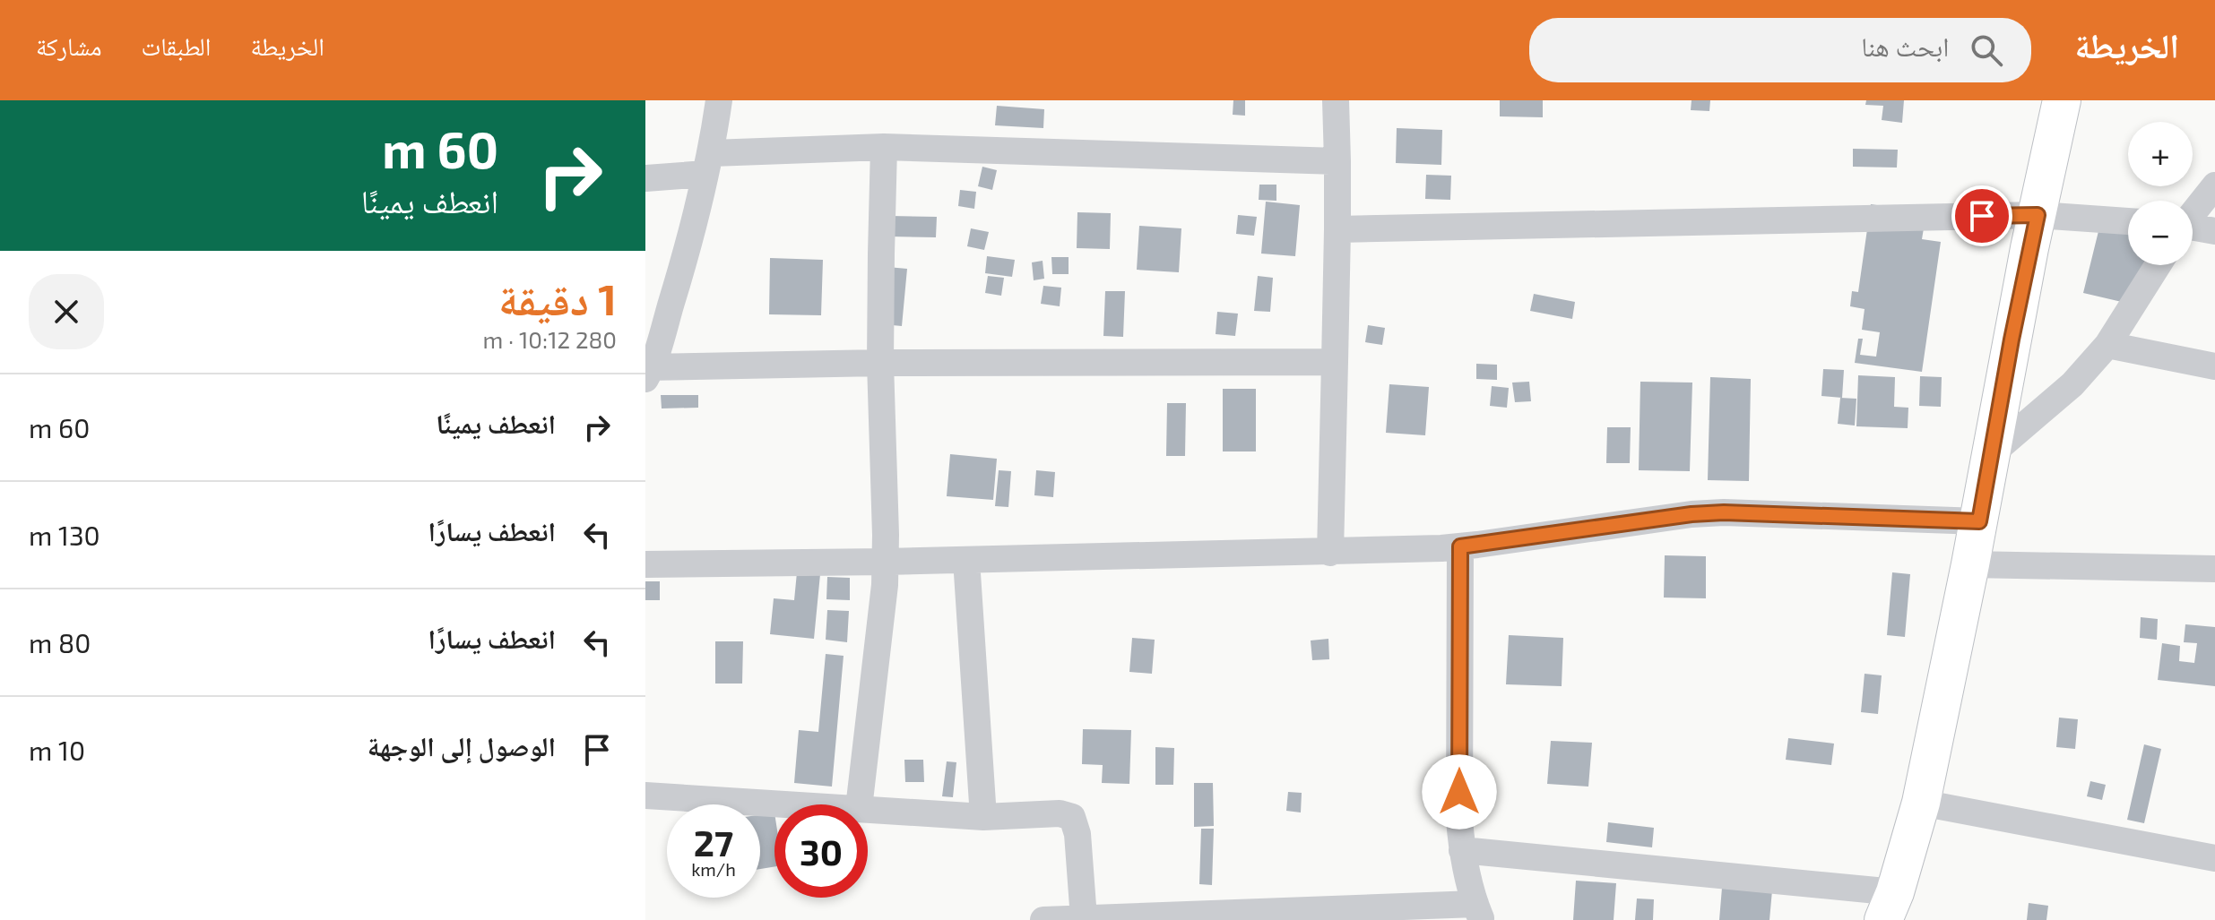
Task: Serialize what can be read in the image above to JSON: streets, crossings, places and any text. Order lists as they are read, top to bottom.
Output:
{
  "page": {
    "header": "الخريطة",
    "search": "ابحث هنا",
    "nav": ["الخريطة", "الطبقات", "مشاركة"],
    "turn": ["60 m", "انعطف يمينًا"],
    "map_buttons": ["+", "−"],
    "heading": ["1 دقيقة", "280 m · 10:12"],
    "list": [
      {
        "name": "انعطف يمينًا",
        "value": "60 m"
      },
      {
        "name": "انعطف يسارًا",
        "value": "130 m"
      },
      {
        "name": "انعطف يسارًا",
        "value": "80 m"
      },
      {
        "name": "الوصول إلى الوجهة",
        "value": "10 m"
      }
    ],
    "speed": "27 km/h",
    "limit": "30"
  }
}
